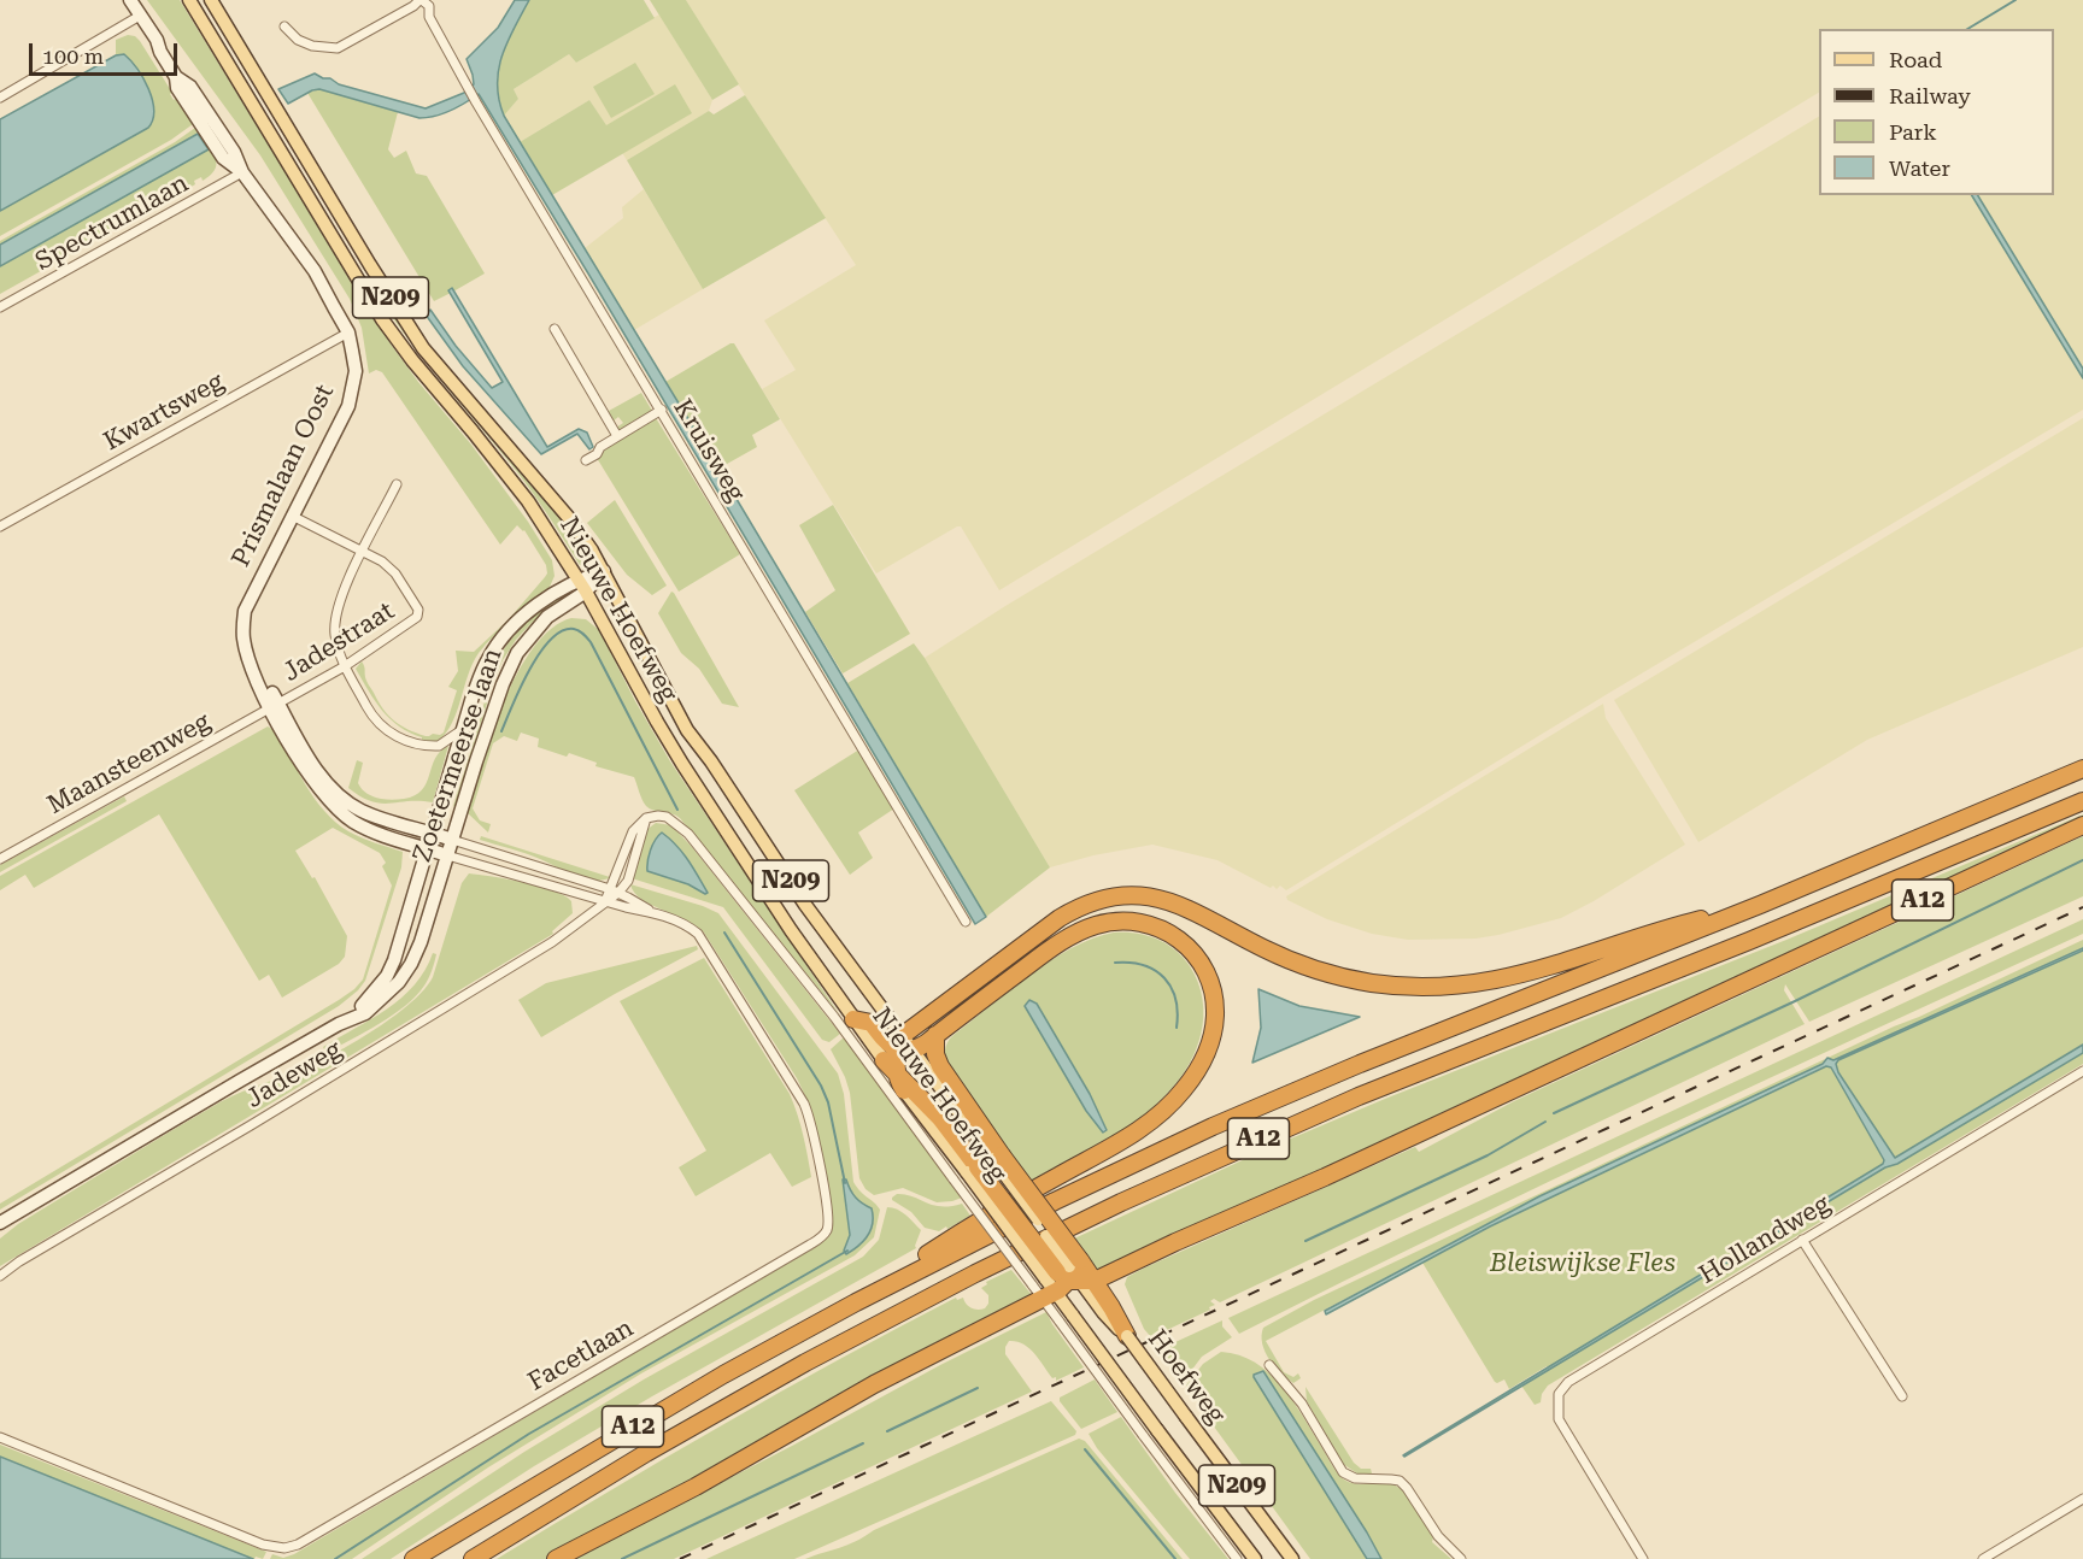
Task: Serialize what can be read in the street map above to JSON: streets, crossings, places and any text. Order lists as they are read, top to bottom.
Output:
{
  "streets": {
    "highway": ["N209", "A12"],
    "main road": ["Nieuwe Hoefweg", "Hoefweg"],
    "street": [
      "Spectrumlaan",
      "Kwartsweg",
      "Kruisweg",
      "Prismalaan Oost",
      "Jadestraat",
      "Zoetermeerse laan",
      "Maansteenweg",
      "Jadeweg",
      "Hollandweg",
      "Facetlaan"
    ]
  },
  "crossings": [
    ["Spectrumlaan", "Prismalaan Oost"],
    ["N209", "Nieuwe Hoefweg"],
    ["N209", "A12"],
    ["N209", "Hoefweg"],
    ["Kwartsweg", "Prismalaan Oost"],
    ["Prismalaan Oost", "Jadestraat"],
    ["Prismalaan Oost", "Zoetermeerse laan"],
    ["Prismalaan Oost", "Maansteenweg"],
    ["Prismalaan Oost", "Facetlaan"],
    ["Nieuwe Hoefweg", "Zoetermeerse laan"],
    ["Nieuwe Hoefweg", "A12"],
    ["Nieuwe Hoefweg", "Facetlaan"],
    ["Jadestraat", "Maansteenweg"],
    ["Zoetermeerse laan", "Facetlaan"],
    ["Jadeweg", "Facetlaan"]
  ],
  "parks": ["Bleiswijkse Fles"],
  "legend": [
    "Road",
    "Railway",
    "Park",
    "Water"
  ],
  "scale_bar": "100 m"
}
